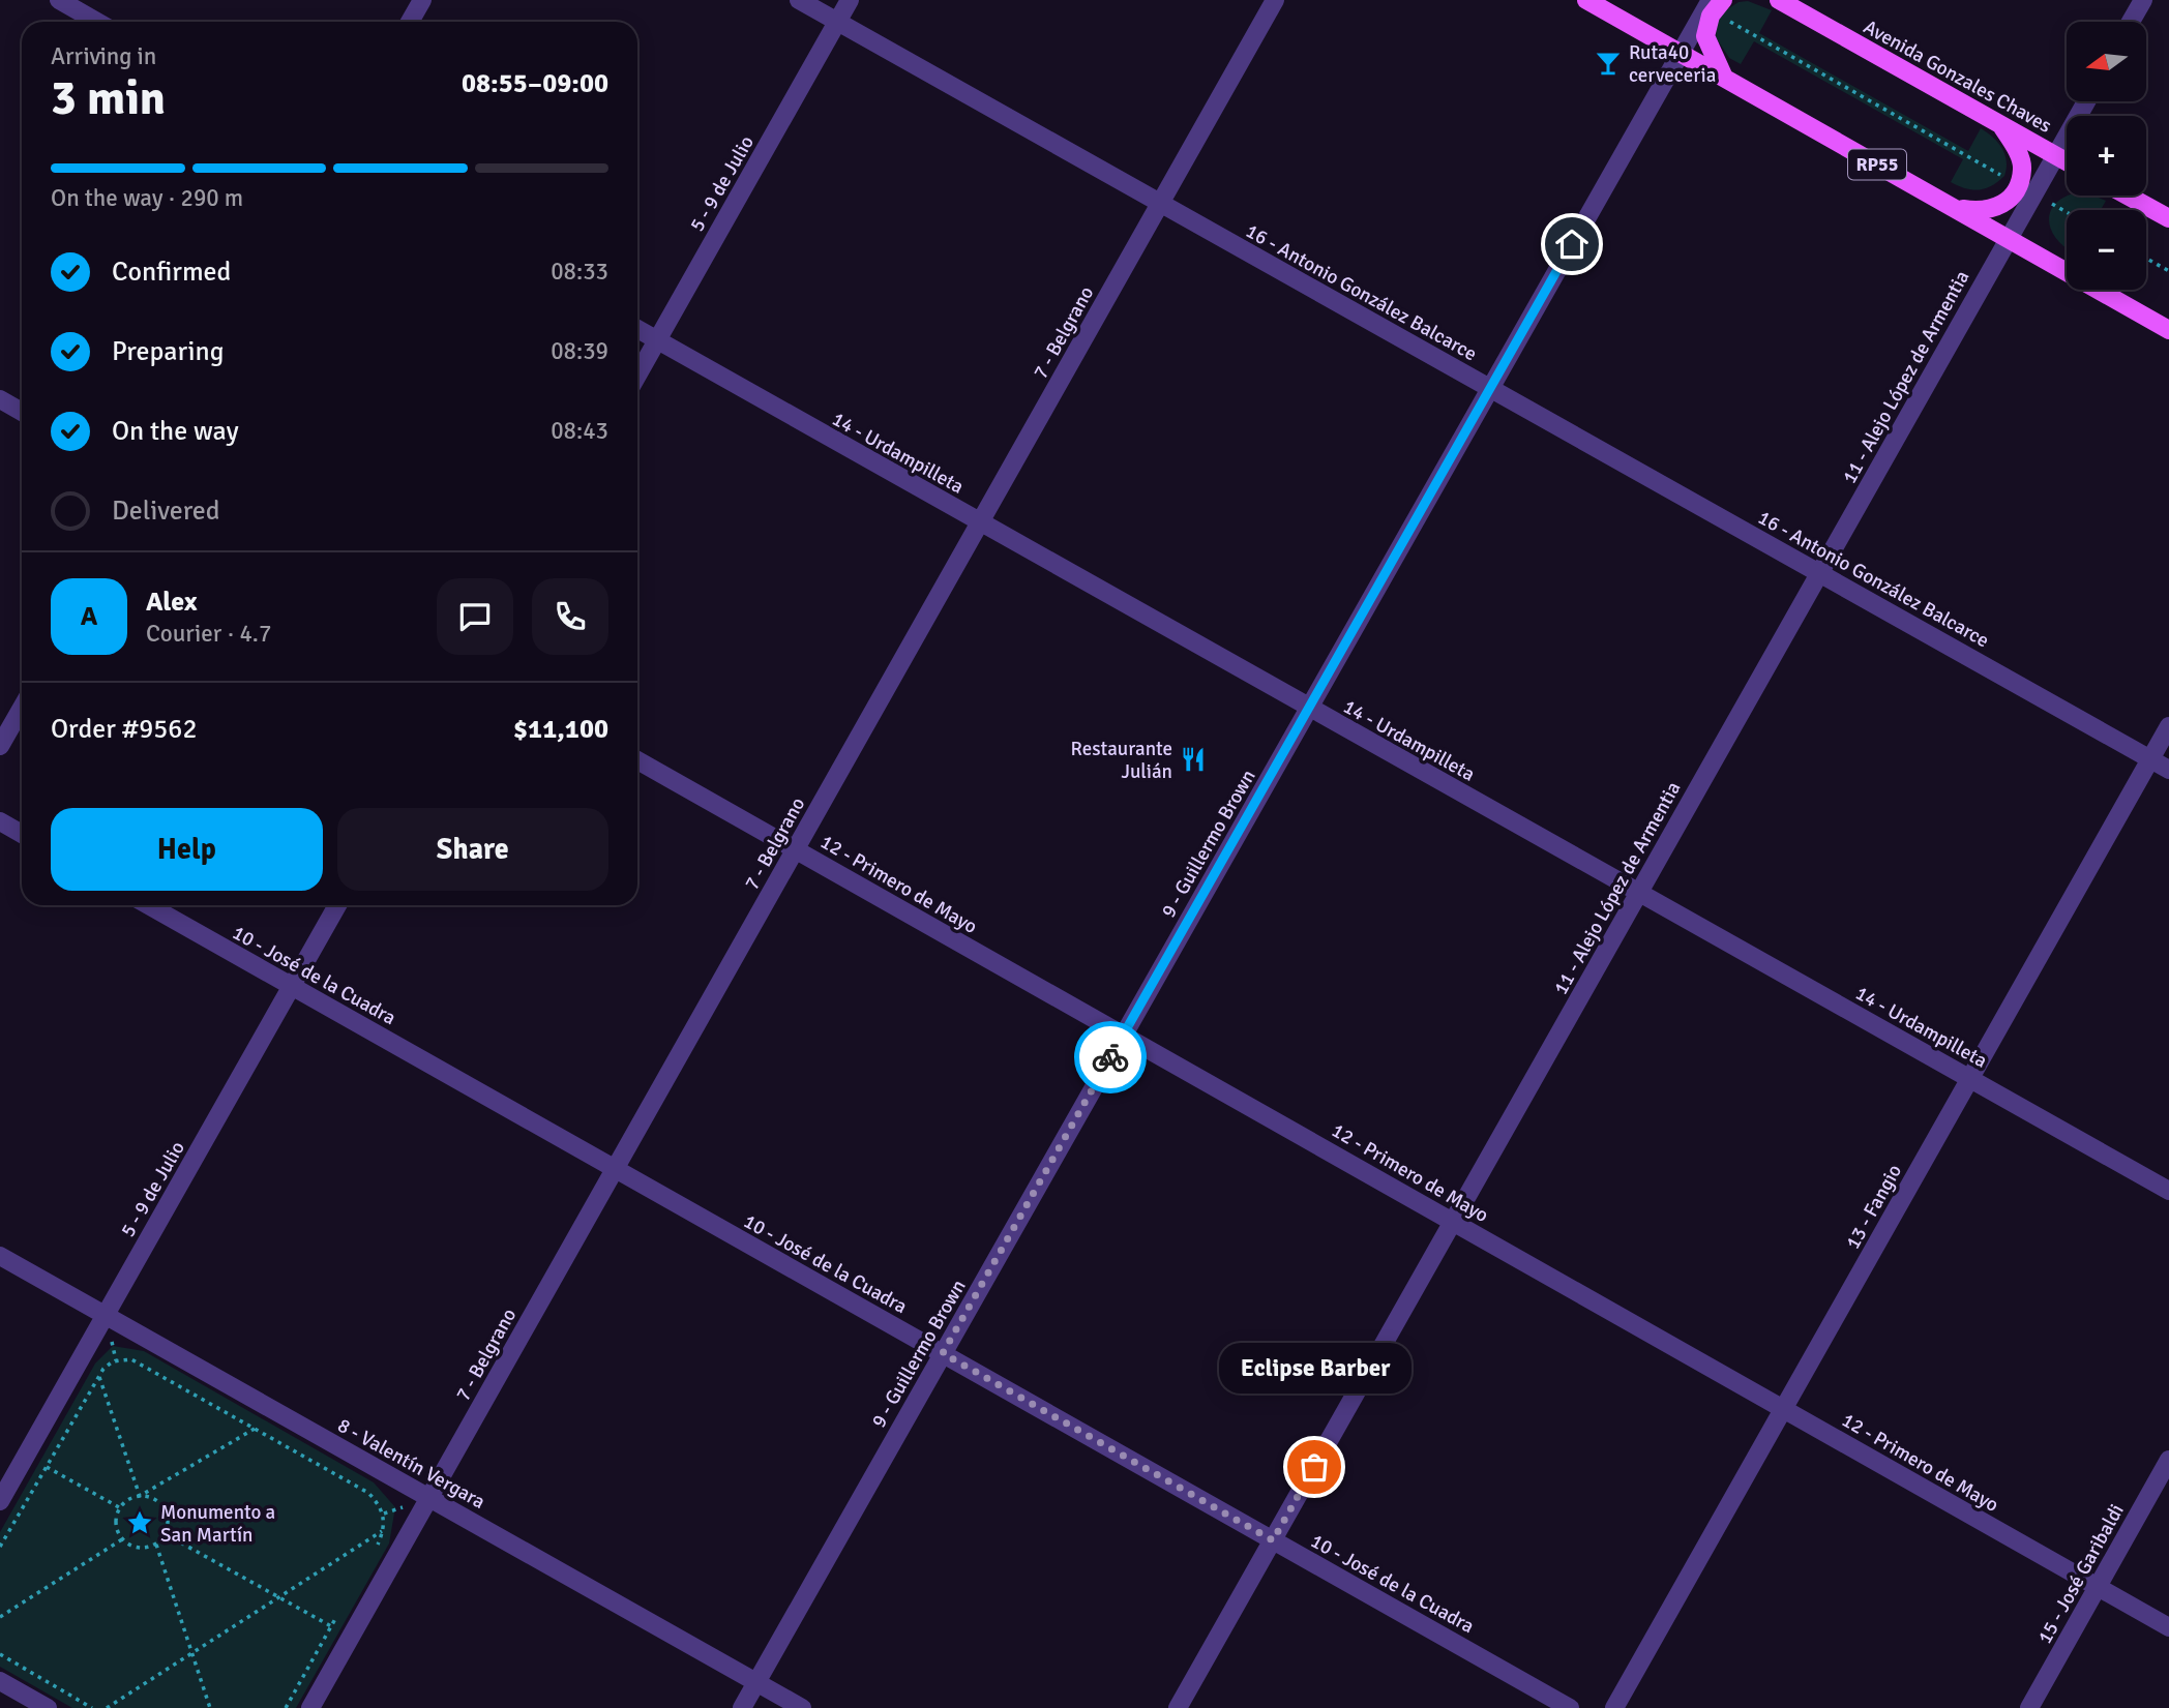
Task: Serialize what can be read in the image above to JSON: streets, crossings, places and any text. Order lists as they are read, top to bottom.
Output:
{
  "streets": {
    "main road": ["Avenida Gonzales Chaves", "RP55"],
    "street": [
      "5 - 9 de Julio",
      "16 - Antonio González Balcarce",
      "7 - Belgrano",
      "11 - Alejo López de Armentia",
      "14 - Urdampilleta",
      "9 - Guillermo Brown",
      "12 - Primero de Mayo",
      "10 - José de la Cuadra",
      "13 - Fangio",
      "8 - Valentín Vergara",
      "15 - José Garibaldi"
    ]
  },
  "crossings": [
    ["Avenida Gonzales Chaves", "11 - Alejo López de Armentia"],
    ["RP55", "11 - Alejo López de Armentia"],
    ["RP55", "9 - Guillermo Brown"],
    ["5 - 9 de Julio", "16 - Antonio González Balcarce"],
    ["5 - 9 de Julio", "14 - Urdampilleta"],
    ["5 - 9 de Julio", "10 - José de la Cuadra"],
    ["5 - 9 de Julio", "8 - Valentín Vergara"],
    ["16 - Antonio González Balcarce", "7 - Belgrano"],
    ["16 - Antonio González Balcarce", "11 - Alejo López de Armentia"],
    ["16 - Antonio González Balcarce", "9 - Guillermo Brown"],
    ["16 - Antonio González Balcarce", "13 - Fangio"],
    ["7 - Belgrano", "14 - Urdampilleta"],
    ["7 - Belgrano", "12 - Primero de Mayo"],
    ["7 - Belgrano", "10 - José de la Cuadra"],
    ["7 - Belgrano", "8 - Valentín Vergara"],
    ["11 - Alejo López de Armentia", "14 - Urdampilleta"],
    ["11 - Alejo López de Armentia", "12 - Primero de Mayo"],
    ["11 - Alejo López de Armentia", "10 - José de la Cuadra"],
    ["14 - Urdampilleta", "9 - Guillermo Brown"],
    ["14 - Urdampilleta", "13 - Fangio"],
    ["9 - Guillermo Brown", "12 - Primero de Mayo"],
    ["9 - Guillermo Brown", "10 - José de la Cuadra"],
    ["9 - Guillermo Brown", "8 - Valentín Vergara"],
    ["12 - Primero de Mayo", "13 - Fangio"],
    ["12 - Primero de Mayo", "15 - José Garibaldi"]
  ],
  "places": {
    "bar": ["Ruta40 cerveceria"],
    "restaurant": ["Restaurante Julián"],
    "other": ["Eclipse Barber"],
    "place": ["Monumento a San Martín"]
  },
  "north": "left",
  "page": {
    "map_buttons": ["+", "−"],
    "heading": ["3 min", "Arriving in", "08:55–09:00"],
    "panel": [
      "Alex",
      "Courier · 4.7",
      "Order #9562",
      "$11,100"
    ],
    "bar": "On the way · 290 m",
    "list": [
      ["Confirmed", "08:33"],
      ["Preparing", "08:39"],
      ["On the way", "08:43"],
      "Delivered"
    ],
    "round": "A",
    "buttons": ["Help", "Share"],
    "bubble": "Eclipse Barber"
  }
}
